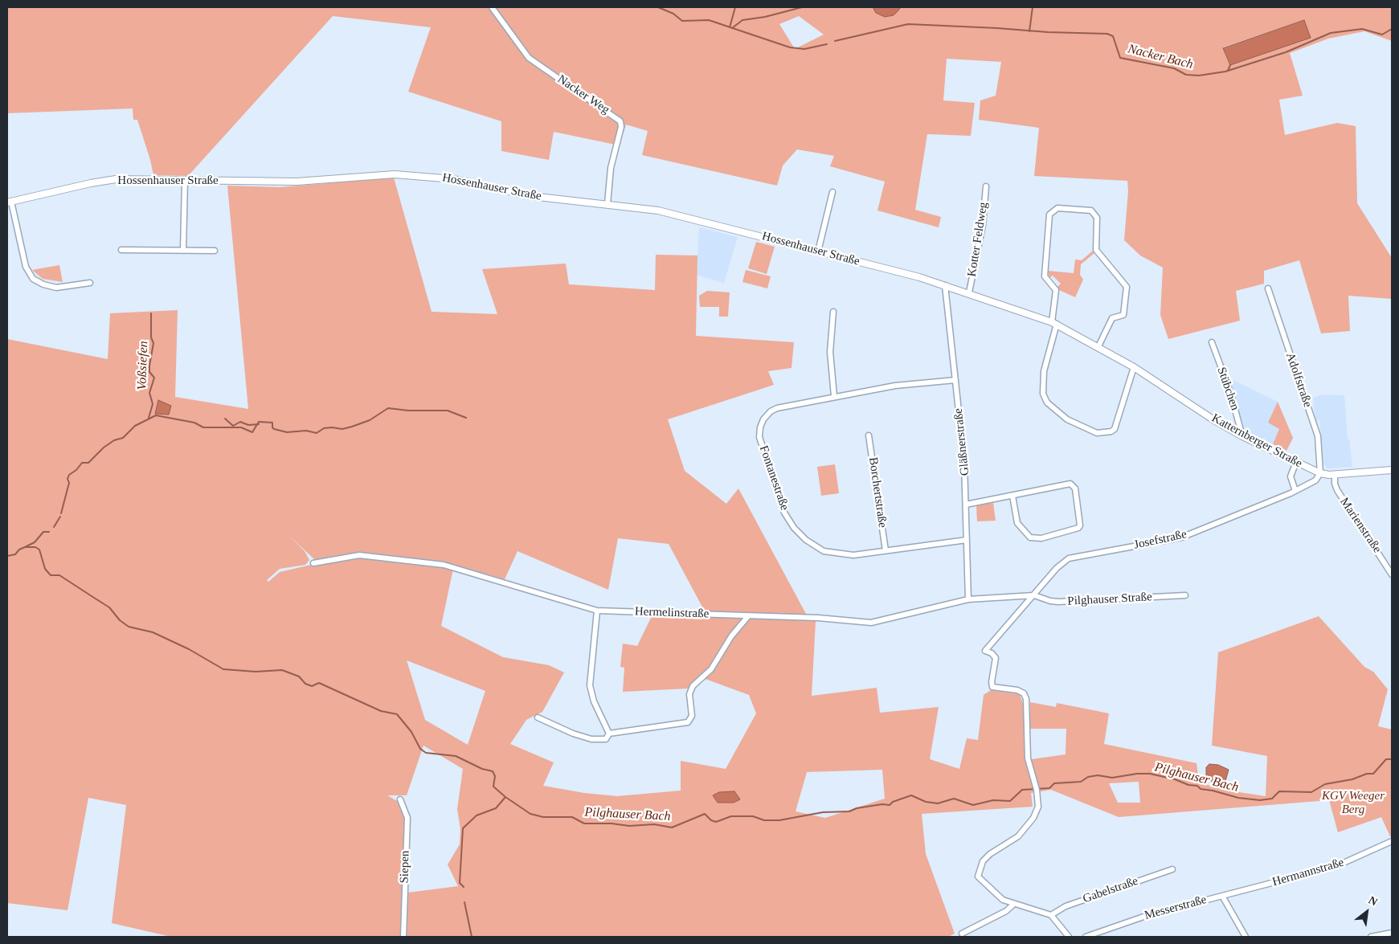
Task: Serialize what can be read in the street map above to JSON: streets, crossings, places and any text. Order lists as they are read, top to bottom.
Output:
{
  "streets": {
    "street": [
      "Nacker Weg",
      "Hossenhauser Straße",
      "Kotter Feldweg",
      "Adolfstraße",
      "Stübchen",
      "Katternberger Straße",
      "Gläßnerstraße",
      "Fontanestraße",
      "Borchertstraße",
      "Marienstraße",
      "Josefstraße",
      "Pilghauser Straße",
      "Hermelinstraße",
      "Siepen",
      "Hermannstraße",
      "Gabelstraße",
      "Messerstraße"
    ]
  },
  "crossings": [
    ["Nacker Weg", "Hossenhauser Straße"],
    ["Hossenhauser Straße", "Katternberger Straße"],
    ["Hossenhauser Straße", "Gläßnerstraße"],
    ["Kotter Feldweg", "Katternberger Straße"],
    ["Adolfstraße", "Katternberger Straße"],
    ["Adolfstraße", "Josefstraße"],
    ["Stübchen", "Katternberger Straße"],
    ["Katternberger Straße", "Gläßnerstraße"],
    ["Katternberger Straße", "Marienstraße"],
    ["Katternberger Straße", "Josefstraße"],
    ["Gläßnerstraße", "Fontanestraße"],
    ["Gläßnerstraße", "Hermelinstraße"],
    ["Fontanestraße", "Borchertstraße"],
    ["Josefstraße", "Pilghauser Straße"],
    ["Josefstraße", "Hermelinstraße"],
    ["Pilghauser Straße", "Hermelinstraße"],
    ["Hermannstraße", "Messerstraße"]
  ],
  "water": ["Nacker Bach", "Voßsiefen", "Pilghauser Bach"],
  "parks": ["KGV Weeger Berg"],
  "north": "top right"
}
